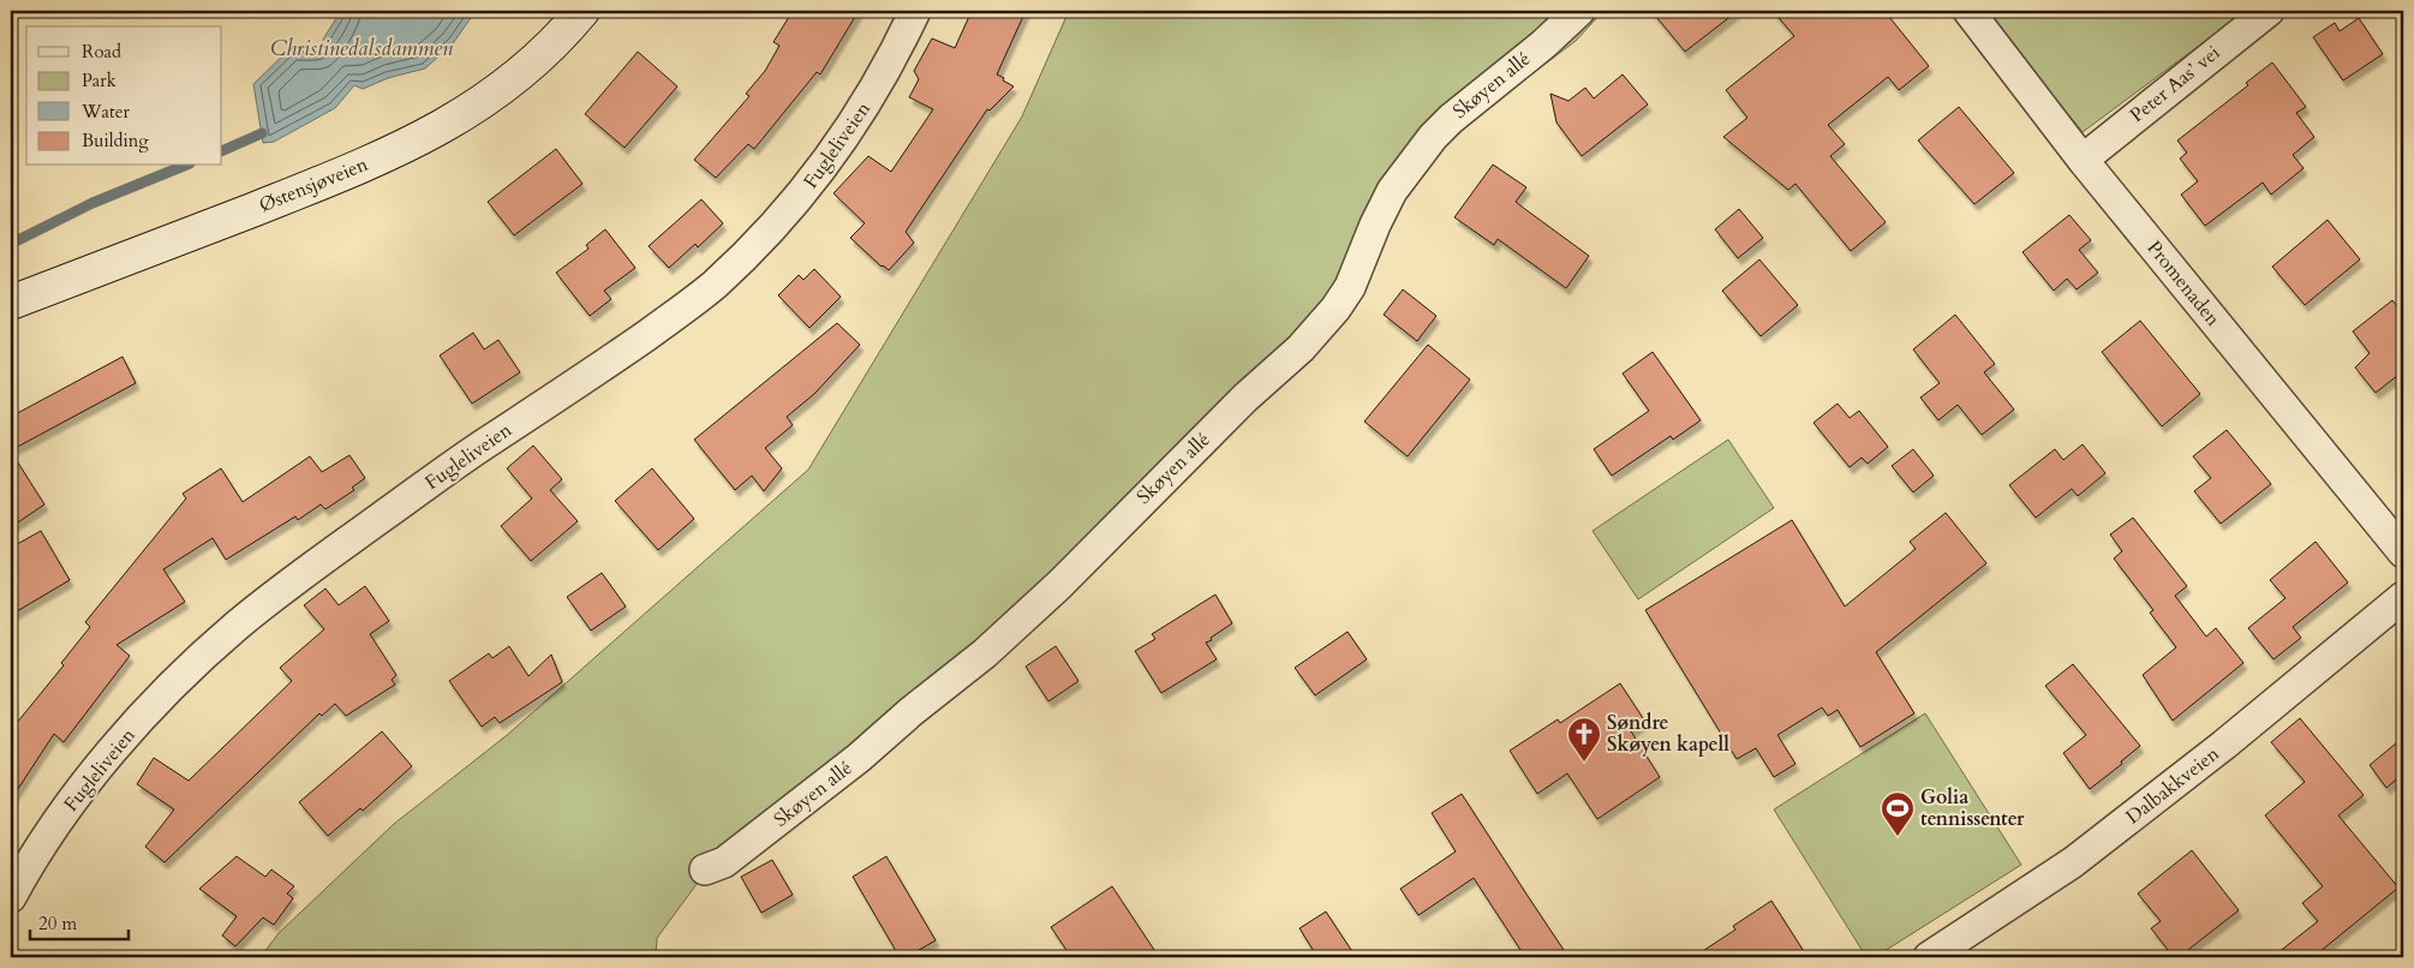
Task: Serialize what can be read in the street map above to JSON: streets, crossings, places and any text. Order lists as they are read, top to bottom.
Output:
{
  "streets": {
    "main road": ["Østensjøveien"],
    "street": [
      "Peter Aas’ vei",
      "Skøyen allé",
      "Fugleliveien",
      "Promenaden",
      "Dalbakkveien"
    ]
  },
  "crossings": [
    ["Peter Aas’ vei", "Promenaden"]
  ],
  "water": ["Christinedalsdammen"],
  "places": {
    "church": ["Søndre Skøyen kapell"],
    "sports": ["Golia tennissenter"]
  },
  "legend": [
    "Road",
    "Park",
    "Water",
    "Building"
  ],
  "scale_bar": "20 m"
}
